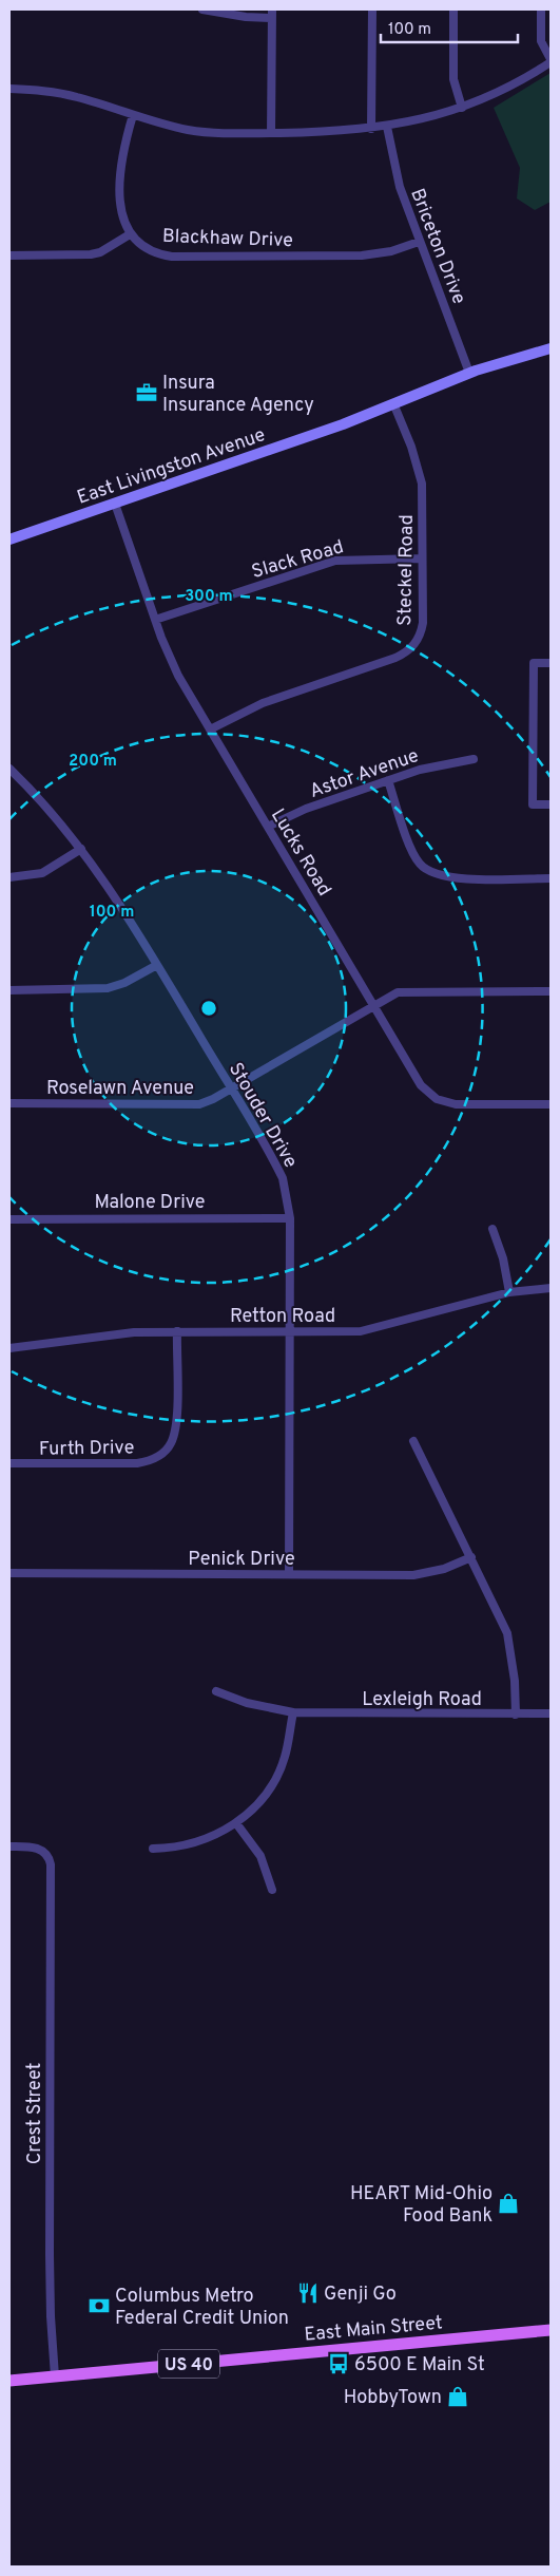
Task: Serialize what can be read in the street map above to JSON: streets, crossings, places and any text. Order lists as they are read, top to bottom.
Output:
{
  "streets": {
    "main road": ["East Livingston Avenue", "East Main Street", "US 40"],
    "street": [
      "Blackhaw Drive",
      "Briceton Drive",
      "Slack Road",
      "Steckel Road",
      "Astor Avenue",
      "Lucks Road",
      "Roselawn Avenue",
      "Stouder Drive",
      "Malone Drive",
      "Retton Road",
      "Furth Drive",
      "Penick Drive",
      "Lexleigh Road",
      "Crest Street"
    ]
  },
  "crossings": [
    ["Blackhaw Drive", "Briceton Drive"],
    ["Briceton Drive", "East Livingston Avenue"],
    ["East Livingston Avenue", "Steckel Road"],
    ["East Livingston Avenue", "Lucks Road"],
    ["Slack Road", "Steckel Road"],
    ["Slack Road", "Lucks Road"],
    ["Steckel Road", "Lucks Road"],
    ["Astor Avenue", "Lucks Road"],
    ["Lucks Road", "Roselawn Avenue"],
    ["Roselawn Avenue", "Stouder Drive"],
    ["Stouder Drive", "Malone Drive"],
    ["Stouder Drive", "Retton Road"],
    ["Stouder Drive", "Penick Drive"],
    ["Retton Road", "Furth Drive"],
    ["Crest Street", "East Main Street"]
  ],
  "places": {
    "office": ["Insura Insurance Agency"],
    "shop": ["HEART Mid-Ohio Food Bank", "HobbyTown"],
    "restaurant": ["Genji Go"],
    "bank": ["Columbus Metro Federal Credit Union"],
    "bus stop": ["6500 E Main St"]
  },
  "scale_bar": "100 m",
  "rings": ["300 m", "200 m", "100 m"]
}
